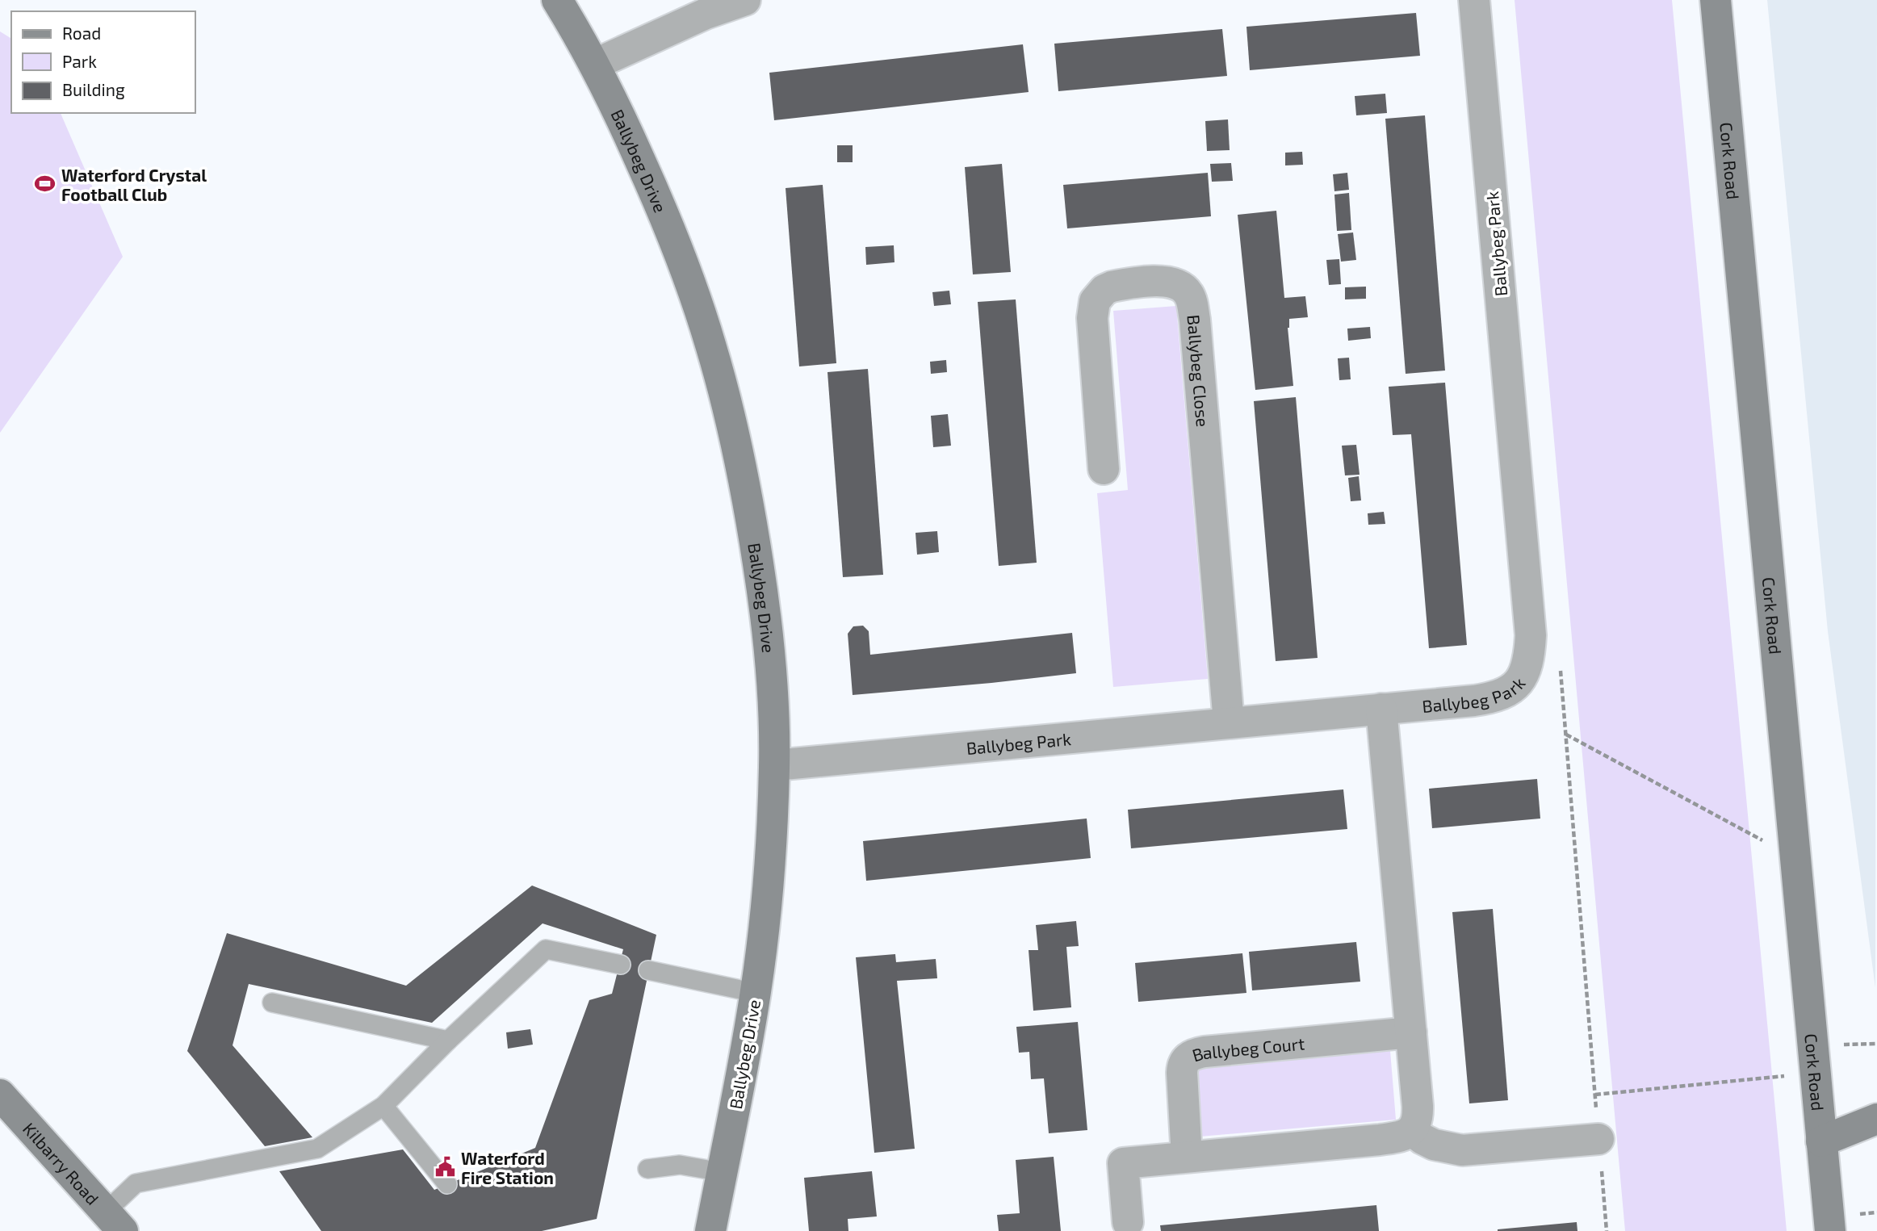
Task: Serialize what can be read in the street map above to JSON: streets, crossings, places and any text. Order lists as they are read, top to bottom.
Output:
{
  "streets": {
    "street": [
      "Cork Road",
      "Ballybeg Drive",
      "Ballybeg Park",
      "Ballybeg Close",
      "Ballybeg Court",
      "Kilbarry Road"
    ]
  },
  "crossings": [
    ["Ballybeg Drive", "Ballybeg Park"],
    ["Ballybeg Park", "Ballybeg Close"]
  ],
  "places": {
    "sports": ["Waterford Crystal Football Club"],
    "public building": ["Waterford Fire Station"]
  },
  "legend": ["Road", "Park", "Building"]
}
